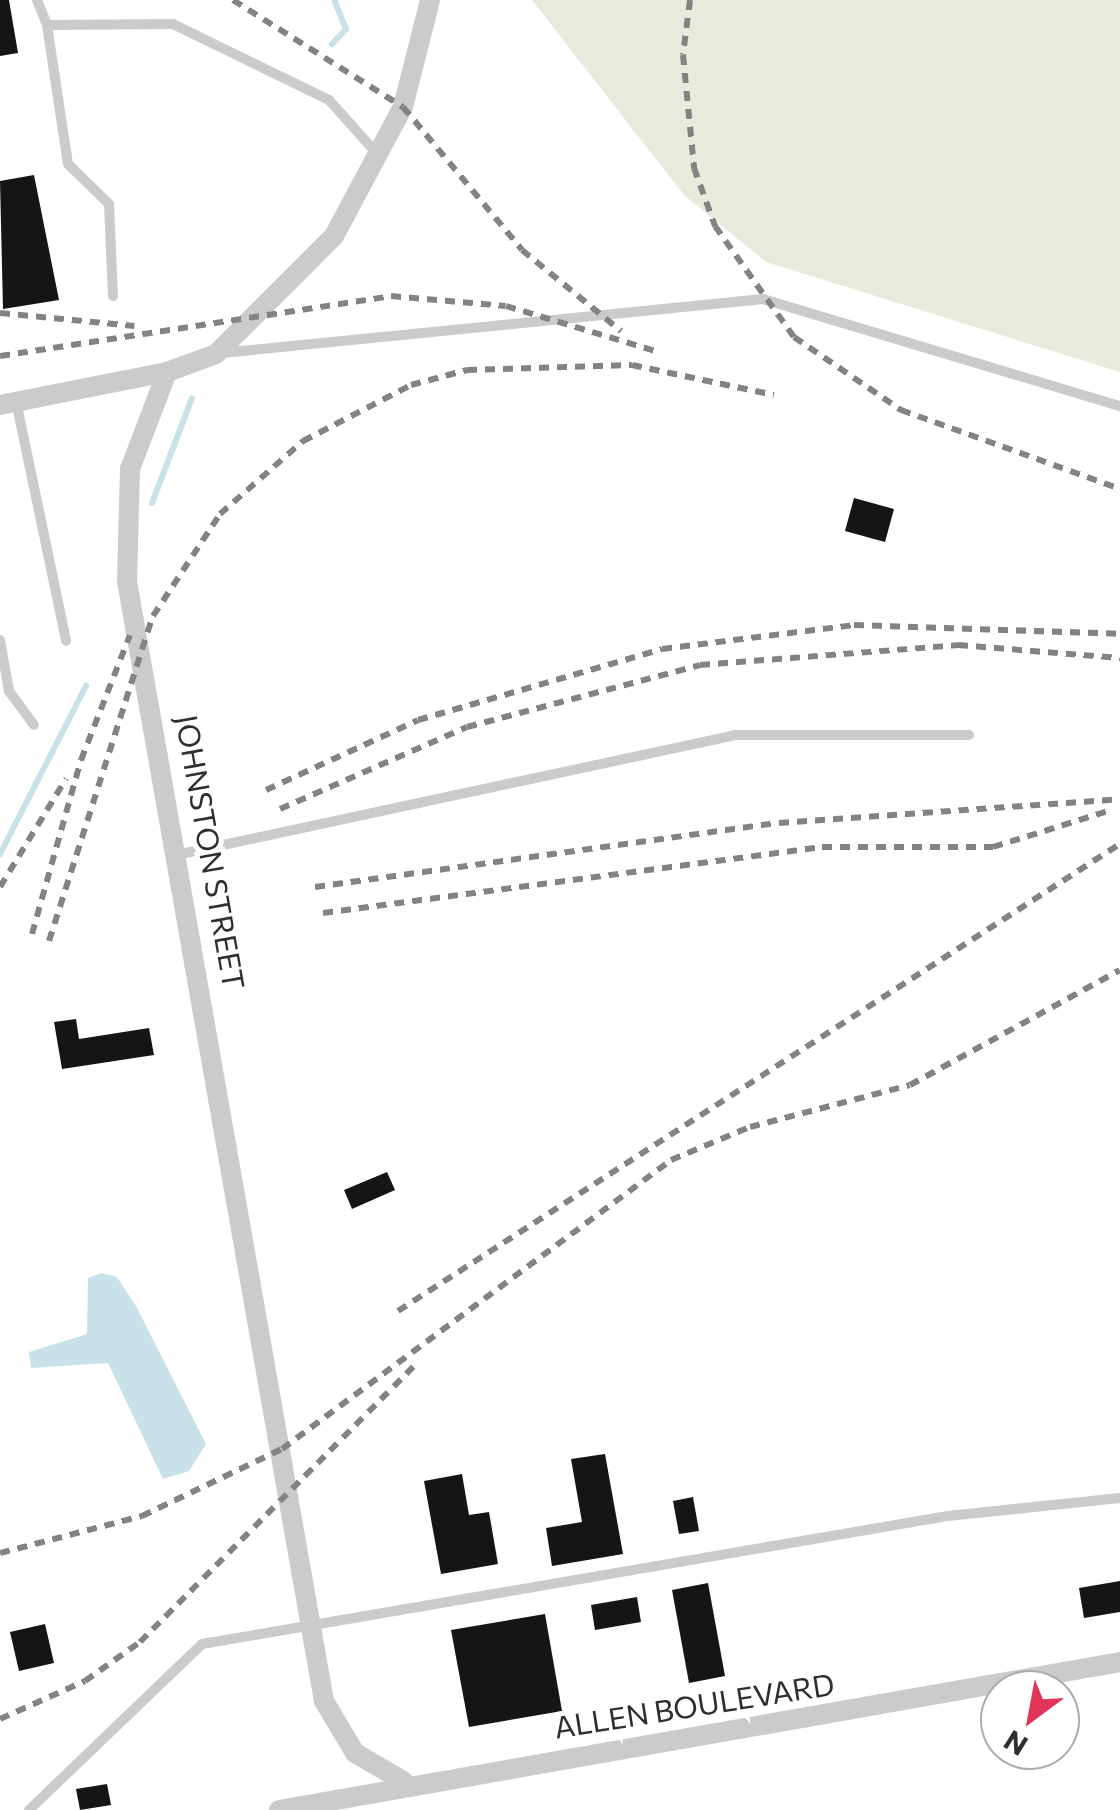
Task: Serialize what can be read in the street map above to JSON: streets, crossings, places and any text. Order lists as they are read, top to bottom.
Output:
{
  "streets": {
    "street": ["JOHNSTON STREET", "ALLEN BOULEVARD"]
  },
  "crossings": [
    ["JOHNSTON STREET", "ALLEN BOULEVARD"]
  ],
  "north": "bottom left"
}
